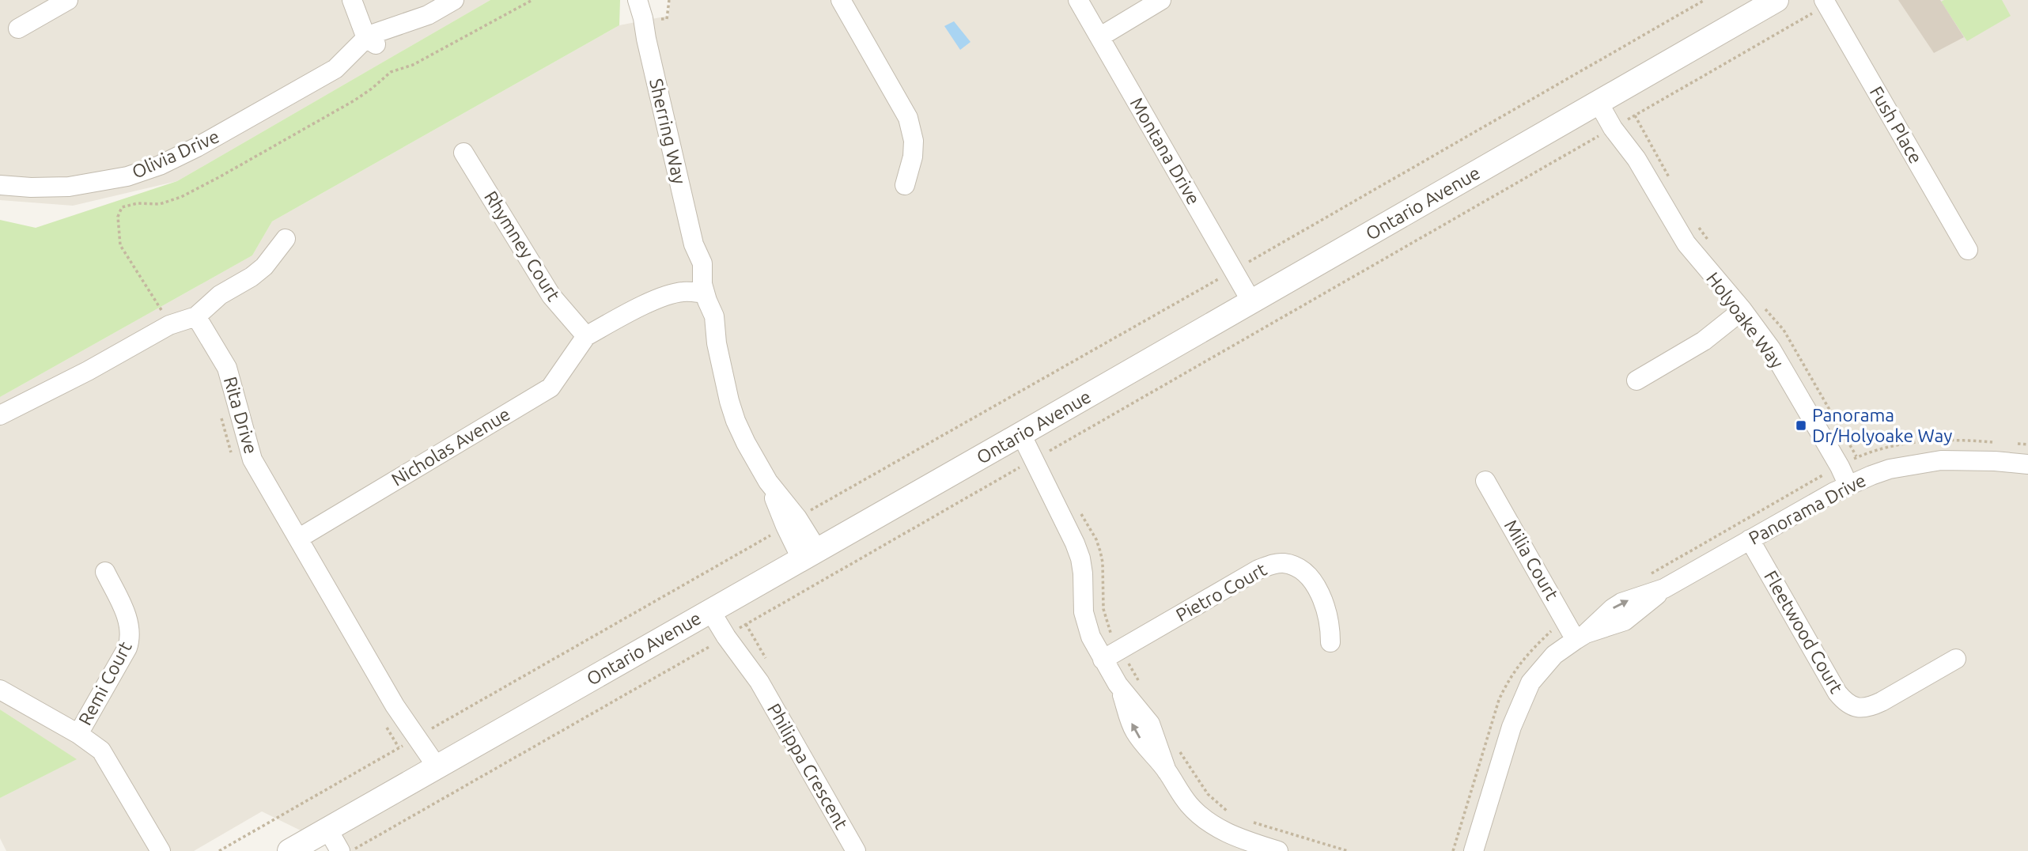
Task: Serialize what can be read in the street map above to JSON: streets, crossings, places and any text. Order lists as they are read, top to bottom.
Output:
{
  "streets": {
    "street": [
      "Fush Place",
      "Sherring Way",
      "Montana Drive",
      "Olivia Drive",
      "Ontario Avenue",
      "Rhymney Court",
      "Holyoake Way",
      "Rita Drive",
      "Nicholas Avenue",
      "Panorama Drive",
      "Milia Court",
      "Pietro Court",
      "Fleetwood Court",
      "Remi Court",
      "Philippa Crescent"
    ]
  },
  "crossings": [
    ["Sherring Way", "Ontario Avenue"],
    ["Montana Drive", "Ontario Avenue"],
    ["Ontario Avenue", "Holyoake Way"],
    ["Ontario Avenue", "Rita Drive"],
    ["Ontario Avenue", "Philippa Crescent"],
    ["Rhymney Court", "Nicholas Avenue"],
    ["Holyoake Way", "Panorama Drive"],
    ["Rita Drive", "Nicholas Avenue"],
    ["Panorama Drive", "Milia Court"],
    ["Panorama Drive", "Fleetwood Court"]
  ],
  "places": {
    "transit": ["Panorama Dr/Holyoake Way"]
  }
}
